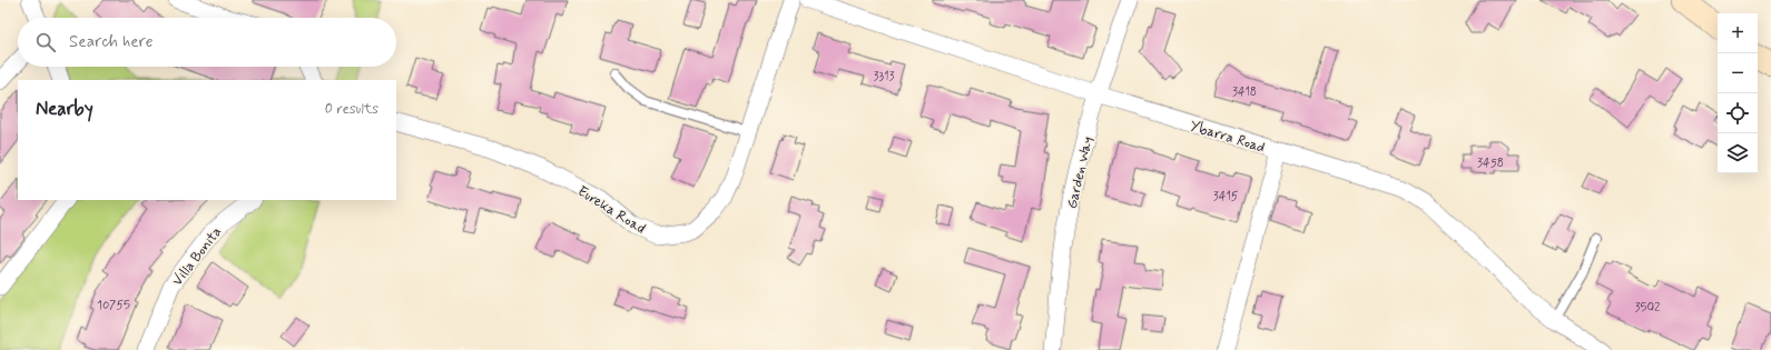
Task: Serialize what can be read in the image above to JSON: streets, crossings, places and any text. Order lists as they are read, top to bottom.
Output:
{
  "streets": {
    "street": [
      "Ybarra Road",
      "Garden Way",
      "Eureka Road",
      "Villa Bonita"
    ]
  },
  "crossings": [
    ["Ybarra Road", "Garden Way"]
  ],
  "house_numbers": [
    "3313",
    "3418",
    "3458",
    "3415",
    "10755",
    "3502"
  ],
  "page": {
    "map_buttons": ["+", "−"],
    "search": "Search here",
    "heading": ["Nearby", "0 results"]
  }
}
